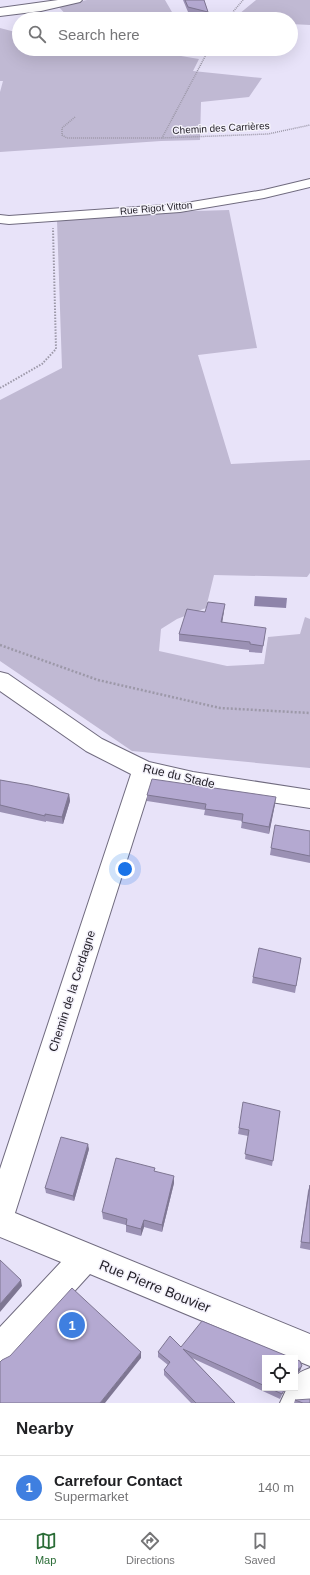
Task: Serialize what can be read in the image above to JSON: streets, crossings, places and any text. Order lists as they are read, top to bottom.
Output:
{
  "streets": {
    "street": [
      "Rue Rigot Vitton",
      "Rue du Stade",
      "Chemin de la Cerdagne",
      "Rue Pierre Bouvier"
    ],
    "path": ["Chemin des Carrières"]
  },
  "crossings": [
    ["Rue du Stade", "Chemin de la Cerdagne"]
  ],
  "page": {
    "search": "Search here",
    "pins": "1",
    "heading": "Nearby",
    "list": [
      {
        "mark": "1",
        "name": "Carrefour Contact",
        "note": "Supermarket",
        "value": "140 m"
      }
    ],
    "nav": ["Map", "Directions", "Saved"]
  }
}
